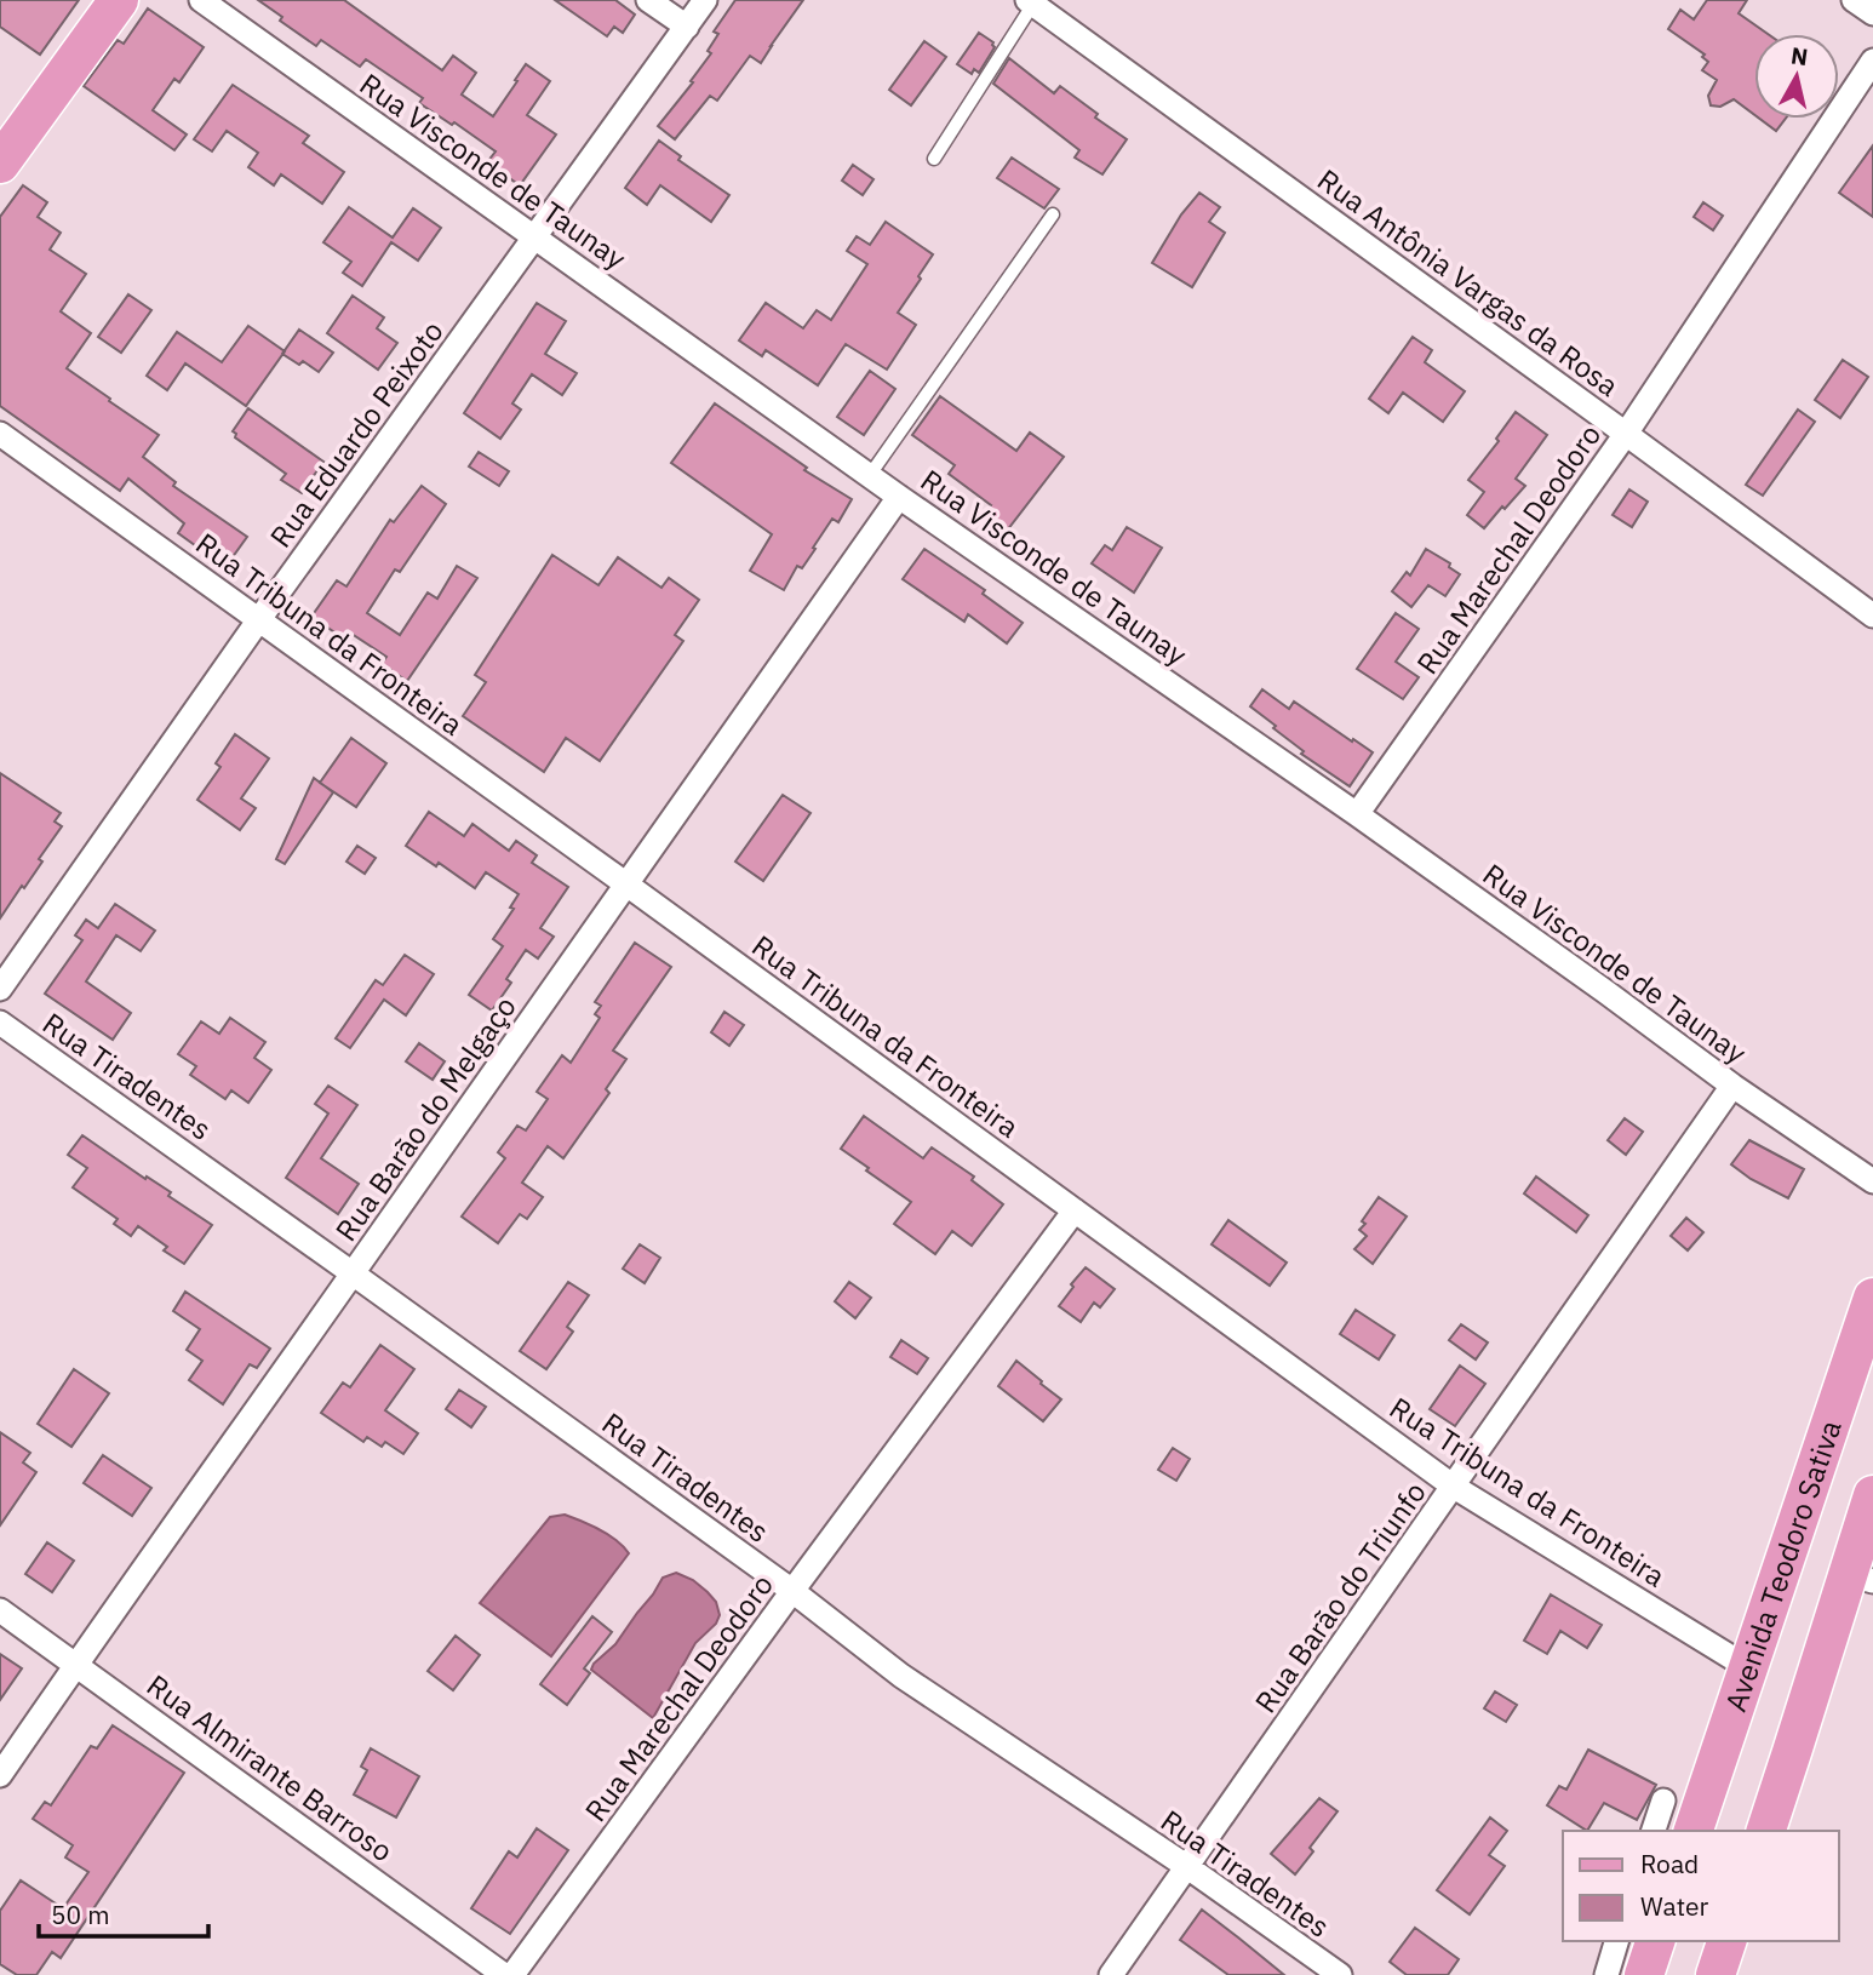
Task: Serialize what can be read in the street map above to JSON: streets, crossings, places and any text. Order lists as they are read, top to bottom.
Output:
{
  "streets": {
    "main road": ["Avenida Teodoro Sativa"],
    "street": [
      "Rua Visconde de Taunay",
      "Rua Antônia Vargas da Rosa",
      "Rua Eduardo Peixoto",
      "Rua Marechal Deodoro",
      "Rua Tribuna da Fronteira",
      "Rua Tiradentes",
      "Rua Barão do Melgaço",
      "Rua Barão do Triunfo",
      "Rua Almirante Barroso"
    ]
  },
  "crossings": [
    ["Rua Visconde de Taunay", "Rua Eduardo Peixoto"],
    ["Rua Visconde de Taunay", "Rua Marechal Deodoro"],
    ["Rua Visconde de Taunay", "Rua Barão do Melgaço"],
    ["Rua Visconde de Taunay", "Rua Barão do Triunfo"],
    ["Rua Antônia Vargas da Rosa", "Rua Marechal Deodoro"],
    ["Rua Eduardo Peixoto", "Rua Tribuna da Fronteira"],
    ["Rua Marechal Deodoro", "Rua Tribuna da Fronteira"],
    ["Rua Marechal Deodoro", "Rua Tiradentes"],
    ["Rua Tribuna da Fronteira", "Rua Barão do Melgaço"],
    ["Rua Tribuna da Fronteira", "Avenida Teodoro Sativa"],
    ["Rua Tribuna da Fronteira", "Rua Barão do Triunfo"],
    ["Rua Tiradentes", "Rua Barão do Melgaço"],
    ["Rua Tiradentes", "Rua Barão do Triunfo"],
    ["Rua Barão do Melgaço", "Rua Almirante Barroso"]
  ],
  "legend": ["Road", "Water"],
  "scale_bar": "50 m",
  "north": "top"
}
